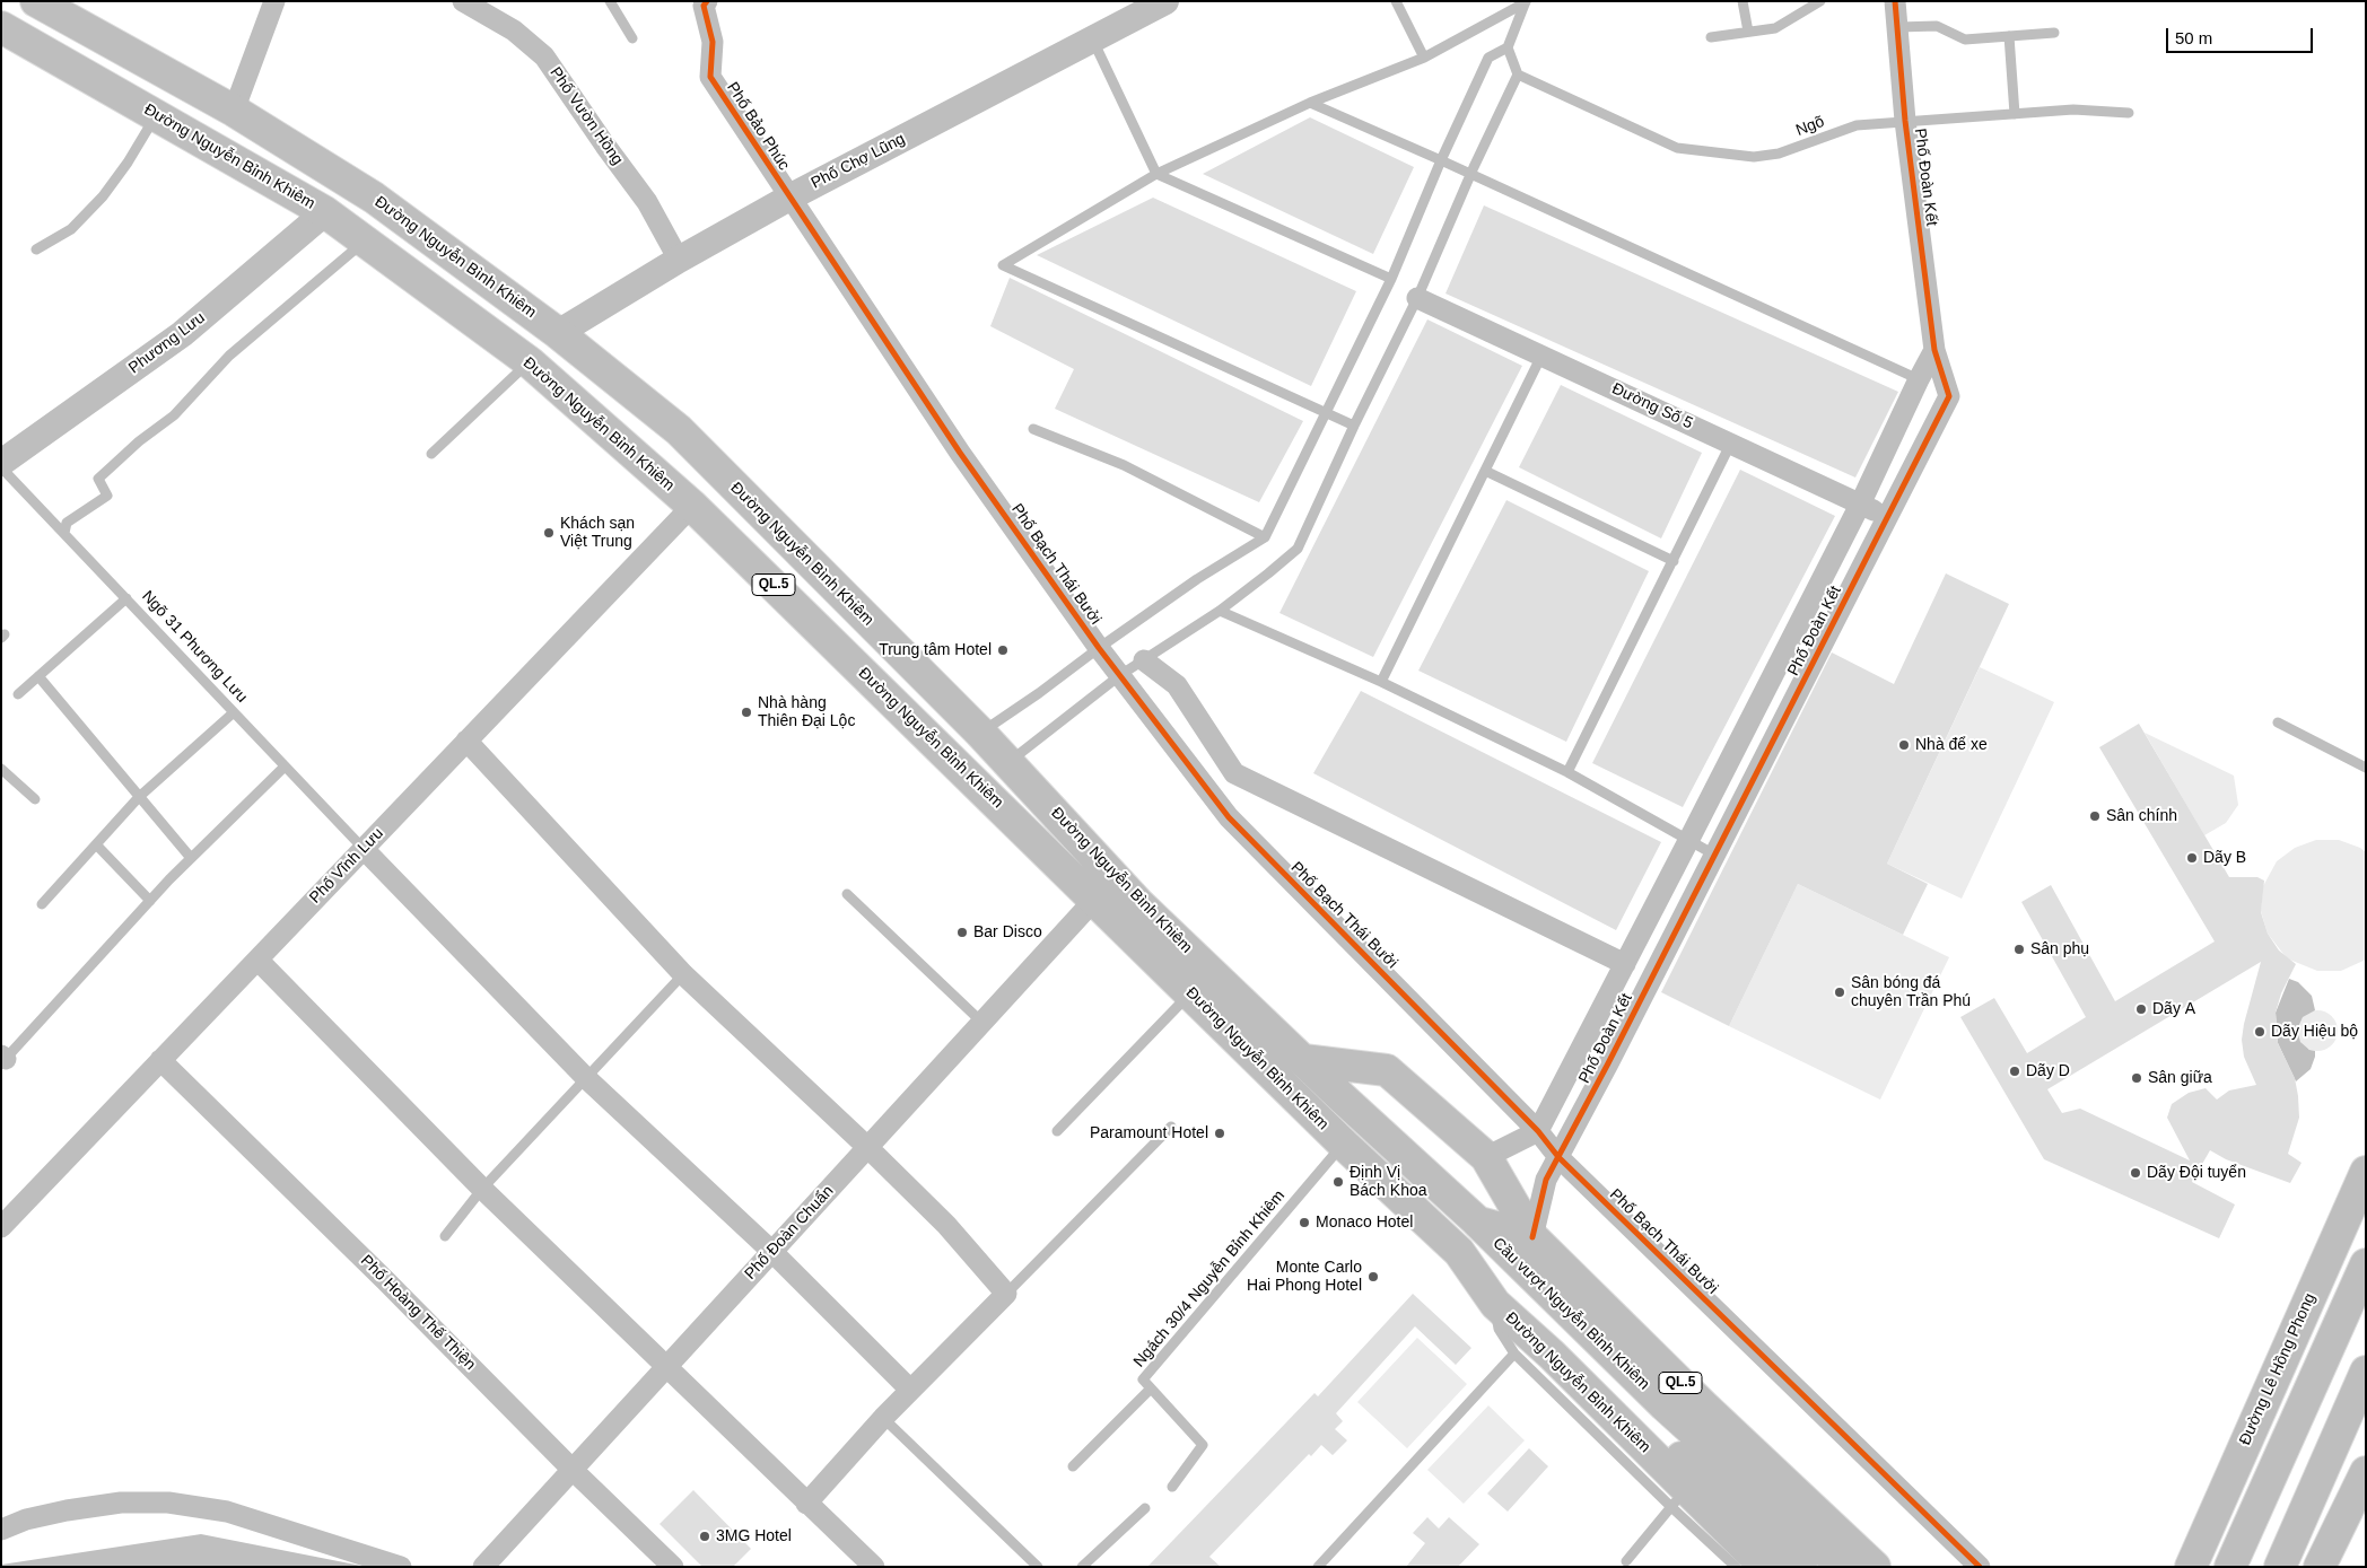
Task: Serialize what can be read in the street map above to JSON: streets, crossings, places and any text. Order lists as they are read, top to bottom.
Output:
{
  "streets": {
    "main road": [
      "Đường Nguyễn Bỉnh Khiêm",
      "Đường Nguyễn Bình Khiêm",
      "QL.5",
      "Cầu vượt Nguyễn Bỉnh Khiêm",
      "Đường Lê Hồng Phong"
    ],
    "street": [
      "Phố Vườn Hồng",
      "Phố Bảo Phúc",
      "Phố Chợ Lũng",
      "Phố Đoàn Kết",
      "Phương Lưu",
      "Đường Số 5",
      "Phố Bạch Thái Bưởi",
      "Phố Vĩnh Lưu",
      "Phố Đoàn Chuẩn",
      "Phố Hoàng Thế Thiện"
    ],
    "lane": ["Ngõ", "Ngõ 31 Phương Lưu", "Ngách 30/4 Nguyễn Bỉnh Khiêm"]
  },
  "crossings": [
    ["Phố Vườn Hồng", "Phố Chợ Lũng"],
    ["Phố Bảo Phúc", "Phố Chợ Lũng"],
    ["Phố Bảo Phúc", "Phố Bạch Thái Bưởi"],
    ["Ngõ", "Phố Đoàn Kết"],
    ["Đường Nguyễn Bỉnh Khiêm", "Phương Lưu"],
    ["Đường Nguyễn Bỉnh Khiêm", "Phố Vĩnh Lưu"],
    ["Đường Nguyễn Bỉnh Khiêm", "Phố Đoàn Chuẩn"],
    ["Đường Nguyễn Bỉnh Khiêm", "Ngách 30/4 Nguyễn Bỉnh Khiêm"],
    ["Đường Nguyễn Bỉnh Khiêm", "Cầu vượt Nguyễn Bỉnh Khiêm"],
    ["Phố Chợ Lũng", "Đường Nguyễn Bình Khiêm"],
    ["Phố Chợ Lũng", "Phố Bạch Thái Bưởi"],
    ["Phố Đoàn Kết", "Đường Số 5"],
    ["Phố Đoàn Kết", "Phố Bạch Thái Bưởi"],
    ["Phố Đoàn Kết", "QL.5"],
    ["Đường Nguyễn Bình Khiêm", "QL.5"],
    ["Đường Nguyễn Bình Khiêm", "Cầu vượt Nguyễn Bỉnh Khiêm"],
    ["Phương Lưu", "Ngõ 31 Phương Lưu"],
    ["QL.5", "Cầu vượt Nguyễn Bỉnh Khiêm"],
    ["Ngõ 31 Phương Lưu", "Phố Vĩnh Lưu"],
    ["Phố Vĩnh Lưu", "Phố Hoàng Thế Thiện"],
    ["Phố Đoàn Chuẩn", "Phố Hoàng Thế Thiện"]
  ],
  "places": [
    "Khách sạn Việt Trung",
    "Trung tâm Hotel",
    "Nhà hàng Thiên Đại Lộc",
    "Nhà để xe",
    "Sân chính",
    "Dãy B",
    "Bar Disco",
    "Sân phụ",
    "Sân bóng đá chuyên Trần Phú",
    "Dãy A",
    "Dãy Hiệu bộ",
    "Dãy D",
    "Sân giữa",
    "Paramount Hotel",
    "Dãy Đội tuyển",
    "Định Vị Bách Khoa",
    "Monaco Hotel",
    "Monte Carlo Hai Phong Hotel",
    "3MG Hotel"
  ],
  "scale_bar": "50 m"
}
